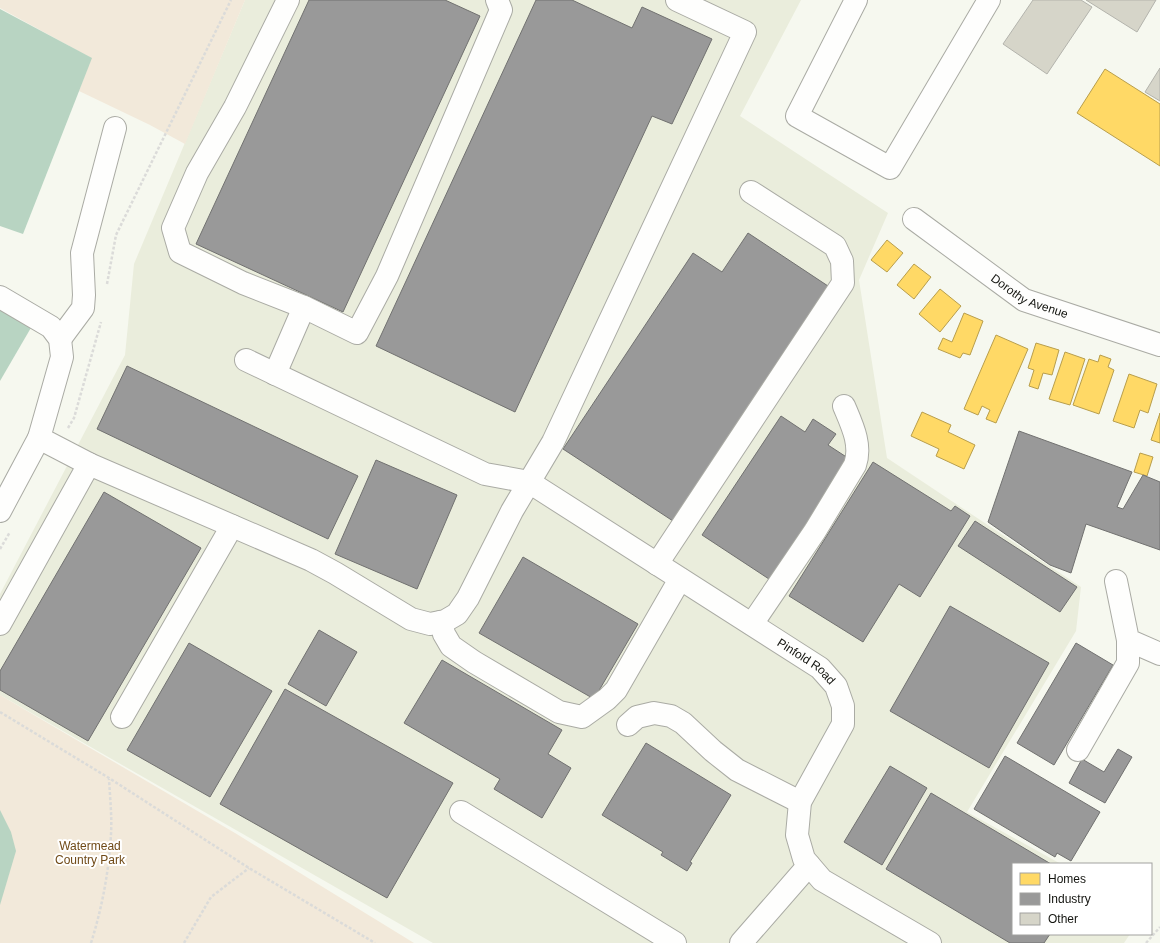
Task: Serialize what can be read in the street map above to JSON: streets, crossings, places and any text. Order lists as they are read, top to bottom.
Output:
{
  "streets": {
    "street": ["Dorothy Avenue", "Pinfold Road"]
  },
  "parks": ["Watermead Country Park"],
  "legend": ["Homes", "Industry", "Other"]
}
